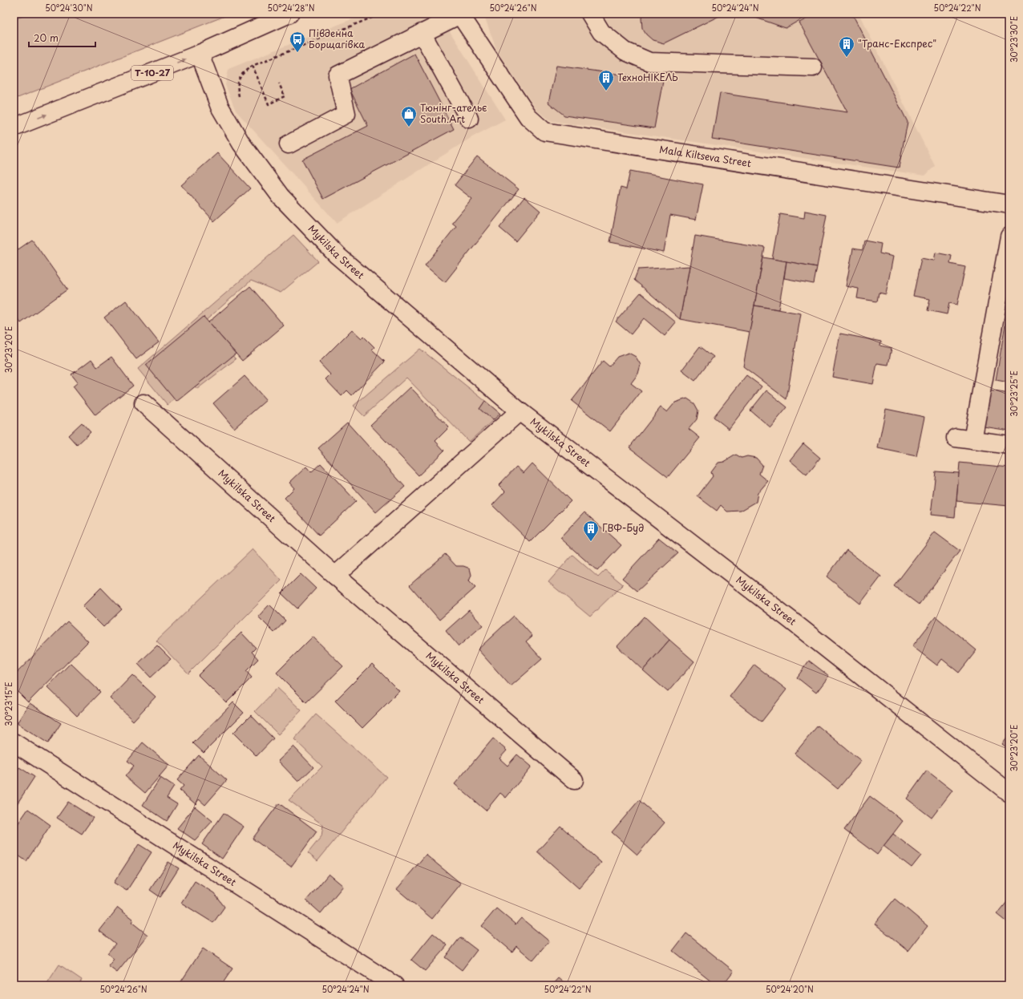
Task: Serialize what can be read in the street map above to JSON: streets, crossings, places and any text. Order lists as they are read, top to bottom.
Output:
{
  "streets": {
    "main road": ["Т-10-27", "Mala Kiltseva Street", "Mykilska Street"]
  },
  "crossings": [
    ["Т-10-27", "Mykilska Street"]
  ],
  "places": {
    "bus stop": ["Південна Борщагівка"],
    "building": ["\"Транс-Експрес\"", "ТехноНІКЕЛЬ", "ГВФ-Буд"],
    "shop": ["Тюнінг-ательє South.Art"]
  },
  "scale_bar": "20 m",
  "coordinates": [
    "50°24'30\"N",
    "50°24'28\"N",
    "50°24'26\"N",
    "50°24'24\"N",
    "50°24'22\"N",
    "30°23'30\"E",
    "30°23'20\"E",
    "30°23'25\"E",
    "30°23'15\"E",
    "50°24'20\"N"
  ]
}
